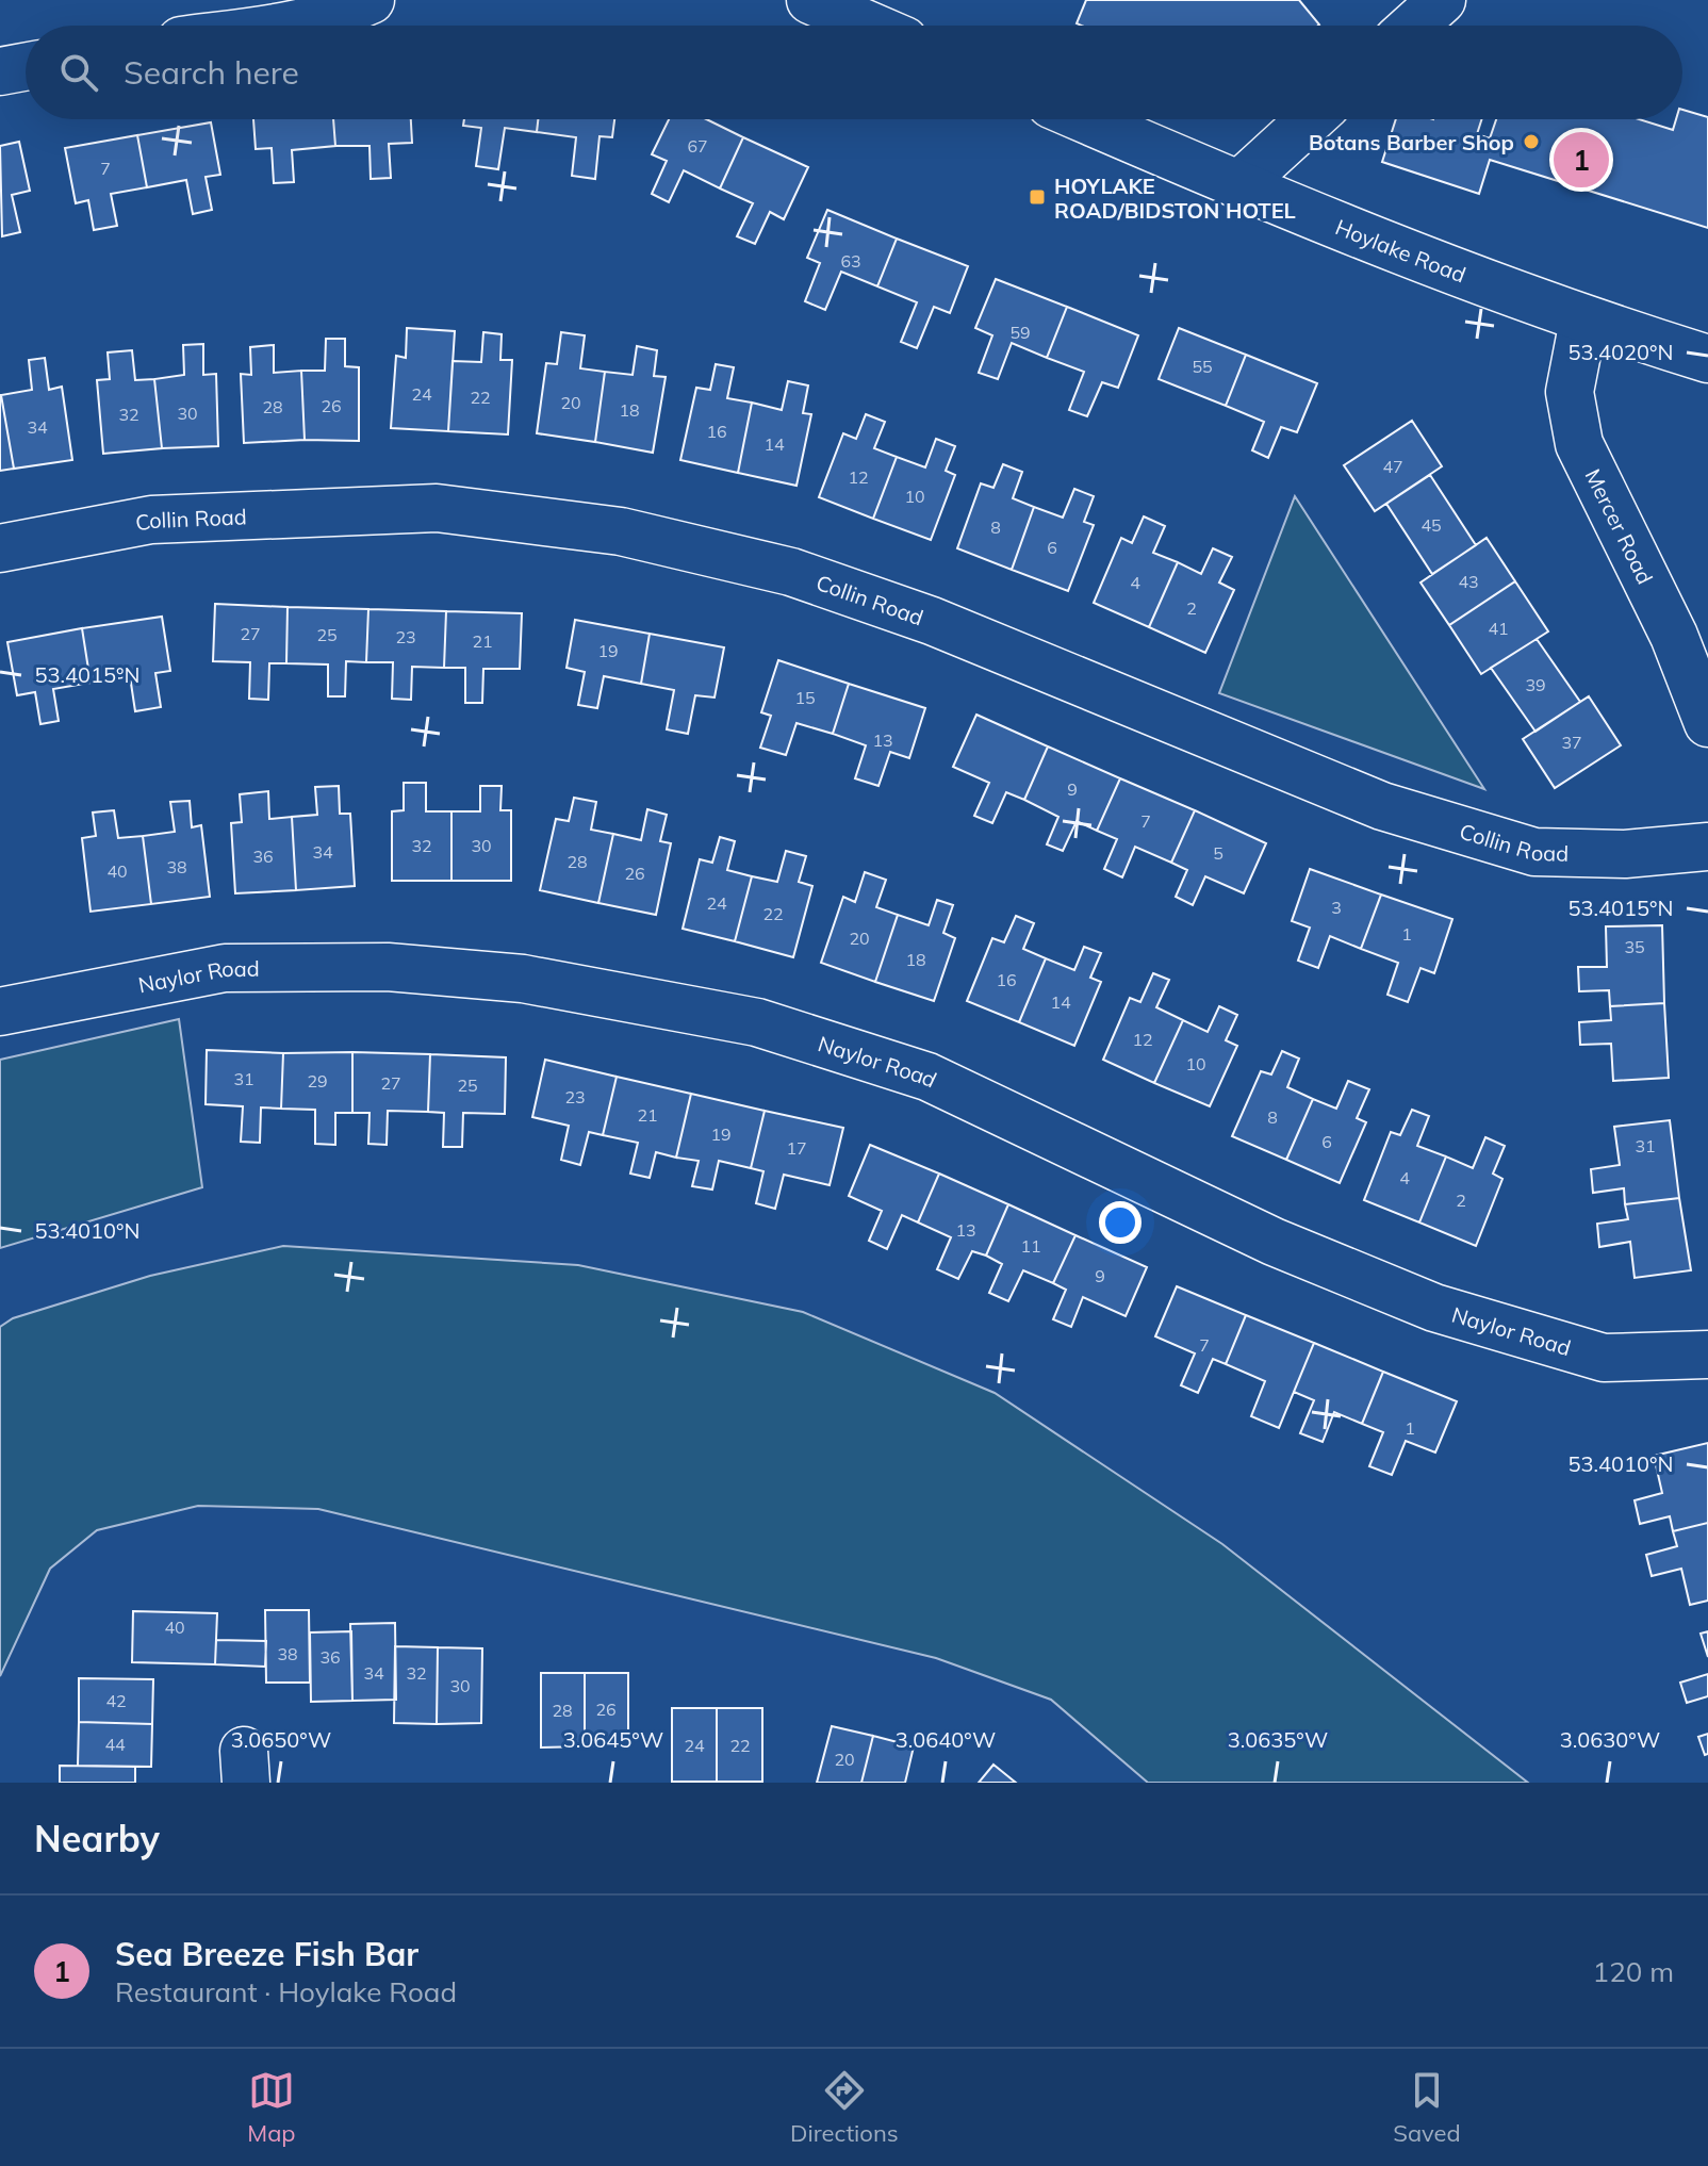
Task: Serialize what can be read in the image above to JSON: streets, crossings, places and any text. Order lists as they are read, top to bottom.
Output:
{
  "streets": {
    "street": [
      "Hoylake Road",
      "Collin Road",
      "Mercer Road",
      "Naylor Road"
    ]
  },
  "crossings": [
    ["Hoylake Road", "Mercer Road"]
  ],
  "places": {
    "other": ["Botans Barber Shop"],
    "transit": ["HOYLAKE ROAD/BIDSTON HOTEL"]
  },
  "house_numbers": [
    "67",
    "7",
    "63",
    "59",
    "55",
    "24",
    "22",
    "20",
    "26",
    "28",
    "18",
    "30",
    "32",
    "34",
    "16",
    "14",
    "47",
    "12",
    "10",
    "45",
    "8",
    "6",
    "43",
    "4",
    "2",
    "41",
    "27",
    "25",
    "23",
    "21",
    "19",
    "39",
    "15",
    "13",
    "37",
    "9",
    "7",
    "32",
    "30",
    "34",
    "5",
    "36",
    "28",
    "38",
    "40",
    "26",
    "24",
    "3",
    "22",
    "1",
    "20",
    "35",
    "18",
    "16",
    "14",
    "12",
    "10",
    "31",
    "29",
    "27",
    "25",
    "23",
    "21",
    "8",
    "19",
    "6",
    "31",
    "17",
    "4",
    "2",
    "13",
    "11",
    "9",
    "7",
    "1",
    "40",
    "38",
    "36",
    "34",
    "32",
    "30",
    "42",
    "26",
    "28",
    "44",
    "24",
    "22",
    "20"
  ],
  "page": {
    "search": "Search here",
    "pins": "1",
    "heading": "Nearby",
    "list": [
      {
        "mark": "1",
        "name": "Sea Breeze Fish Bar",
        "note": "Restaurant · Hoylake Road",
        "value": "120 m"
      }
    ],
    "nav": ["Map", "Directions", "Saved"]
  },
  "coordinates": [
    "53.4020°N",
    "53.4015°N",
    "53.4010°N",
    "3.0650°W",
    "3.0645°W",
    "3.0640°W",
    "3.0635°W",
    "3.0630°W"
  ]
}
